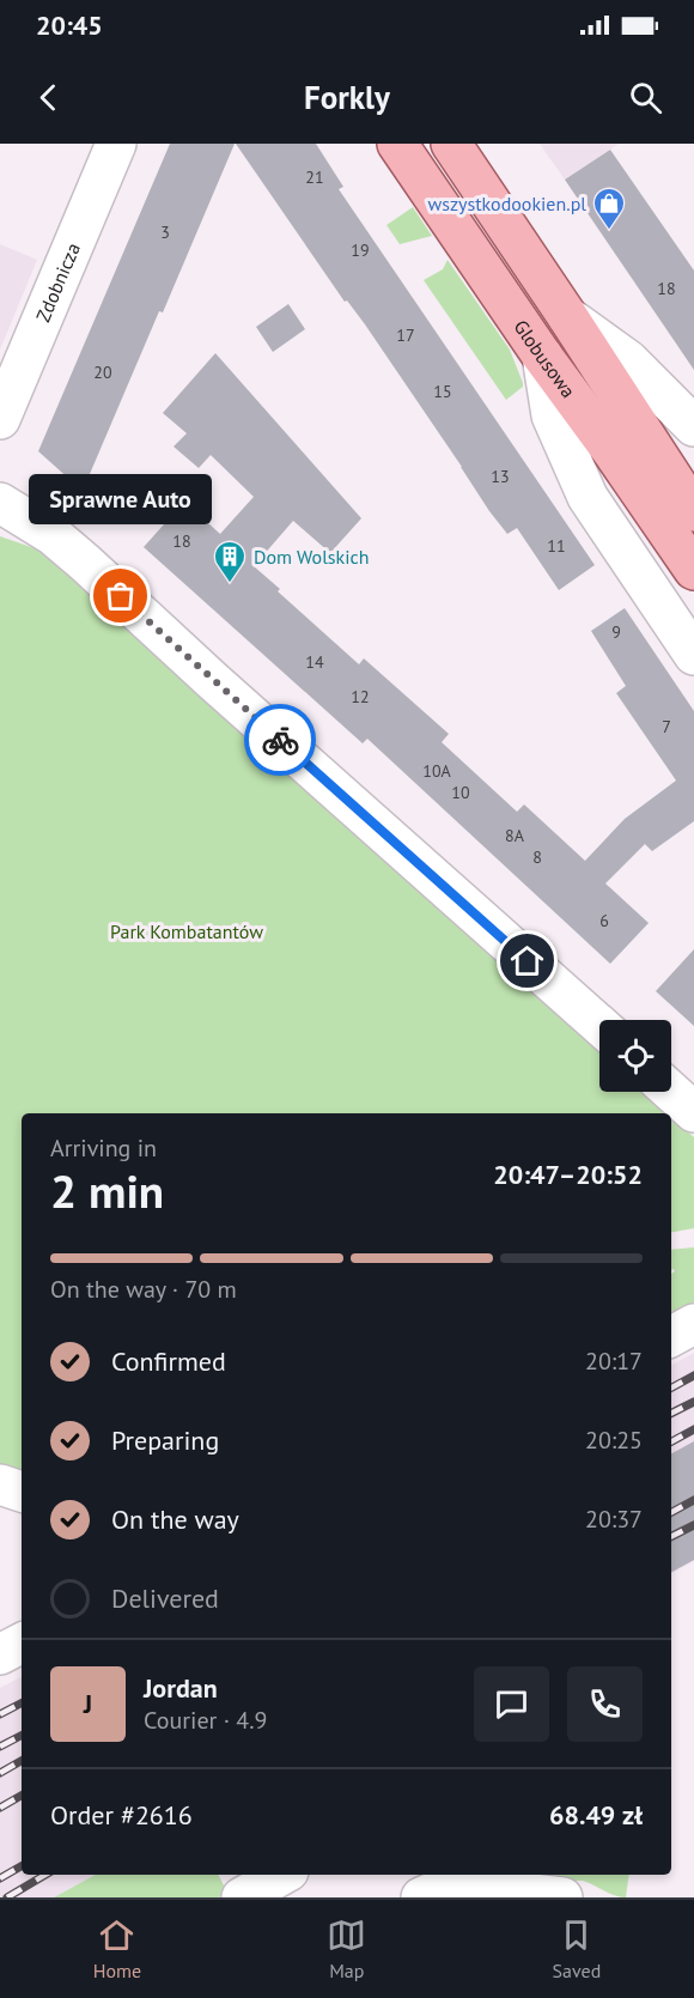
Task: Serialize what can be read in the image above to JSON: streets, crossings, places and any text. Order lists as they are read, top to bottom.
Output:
{
  "streets": {
    "main road": ["Globusowa"],
    "street": ["Zdobnicza"]
  },
  "parks": ["Park Kombatantów"],
  "places": {
    "shop": ["wszystkodookien.pl"],
    "building": ["Dom Wolskich"],
    "other": ["Sprawne Auto"]
  },
  "house_numbers": [
    "21",
    "3",
    "19",
    "18",
    "17",
    "20",
    "15",
    "13",
    "18",
    "11",
    "9",
    "14",
    "12",
    "7",
    "10A",
    "10",
    "8A",
    "8",
    "6"
  ],
  "page": {
    "status": "20:45",
    "header": "Forkly",
    "bubble": "Sprawne Auto",
    "heading": ["2 min", "Arriving in", "20:47–20:52"],
    "panel": [
      "Jordan",
      "Courier · 4.9",
      "Order #2616",
      "68.49 zł"
    ],
    "bar": "On the way · 70 m",
    "list": [
      ["Confirmed", "20:17"],
      ["Preparing", "20:25"],
      ["On the way", "20:37"],
      "Delivered"
    ],
    "round": "J",
    "tabs": ["Home", "Map", "Saved"]
  }
}
